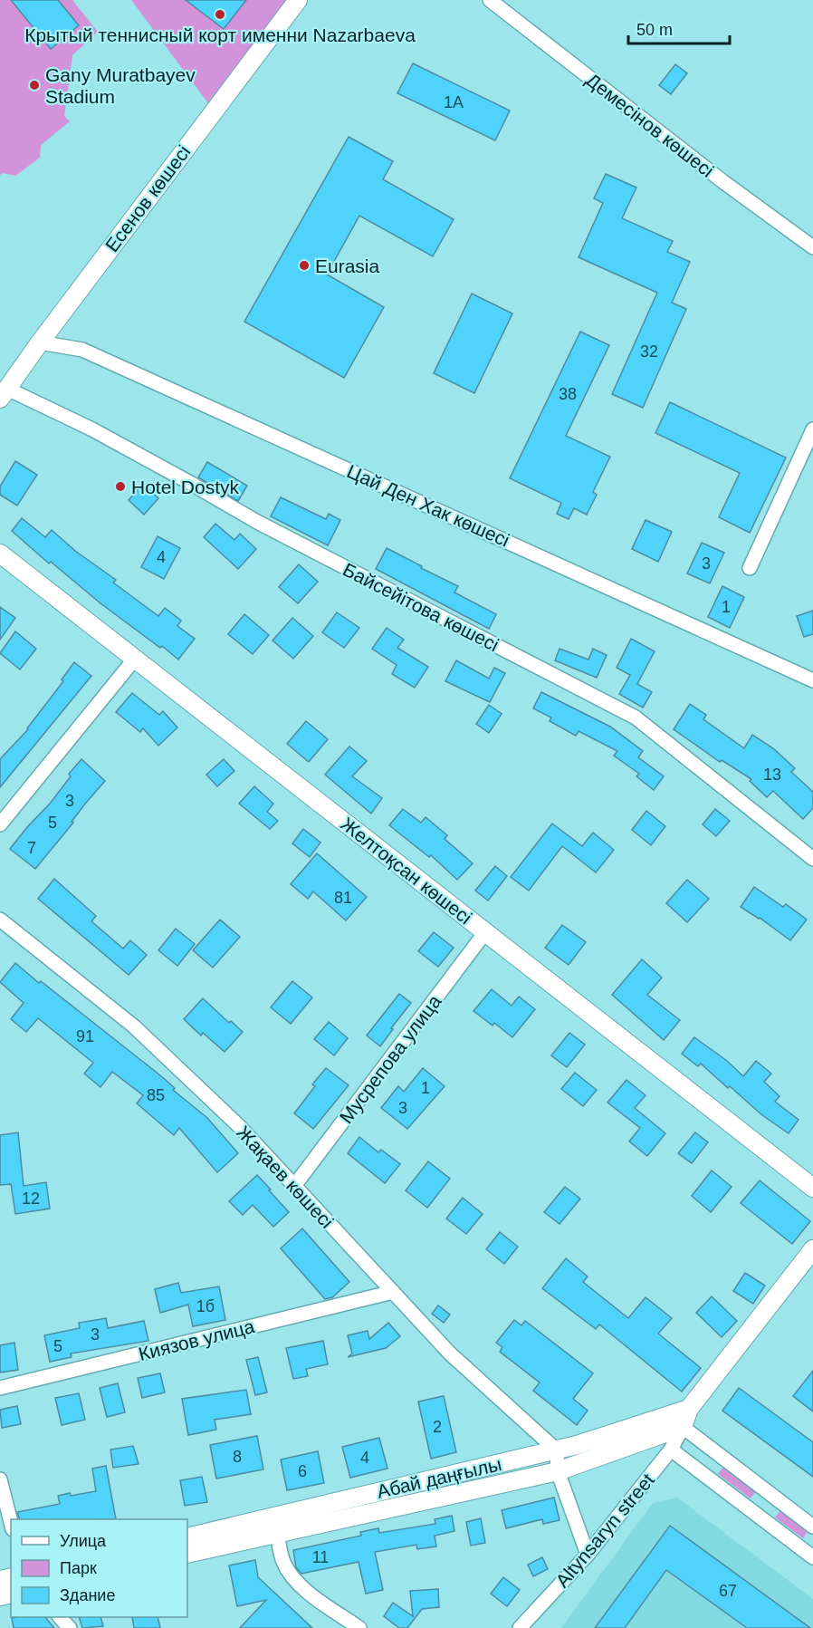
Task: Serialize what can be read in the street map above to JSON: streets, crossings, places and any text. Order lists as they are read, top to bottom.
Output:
{
  "streets": {
    "street": [
      "Демесінов көшесі",
      "Есенов көшесі",
      "Цай Ден Хак көшесі",
      "Байсейітова көшесі",
      "Желтоқсан көшесі",
      "Мусрепова улица",
      "Жақаев көшесі",
      "Киязов улица",
      "Абай даңғылы",
      "Altynsaryn street"
    ]
  },
  "crossings": [
    ["Есенов көшесі", "Цай Ден Хак көшесі"],
    ["Есенов көшесі", "Байсейітова көшесі"],
    ["Желтоқсан көшесі", "Мусрепова улица"],
    ["Мусрепова улица", "Жақаев көшесі"],
    ["Жақаев көшесі", "Киязов улица"],
    ["Жақаев көшесі", "Абай даңғылы"],
    ["Абай даңғылы", "Altynsaryn street"]
  ],
  "places": [
    "Крытый теннисный корт именни Nazarbaeva",
    "Gany Muratbayev Stadium",
    "Eurasia",
    "Hotel Dostyk"
  ],
  "house_numbers": [
    "1А",
    "32",
    "38",
    "4",
    "3",
    "1",
    "13",
    "3",
    "5",
    "7",
    "81",
    "91",
    "1",
    "85",
    "3",
    "12",
    "1б",
    "3",
    "5",
    "2",
    "8",
    "4",
    "6",
    "11",
    "67"
  ],
  "legend": ["Улица", "Парк", "Здание"],
  "scale_bar": "50 m"
}
